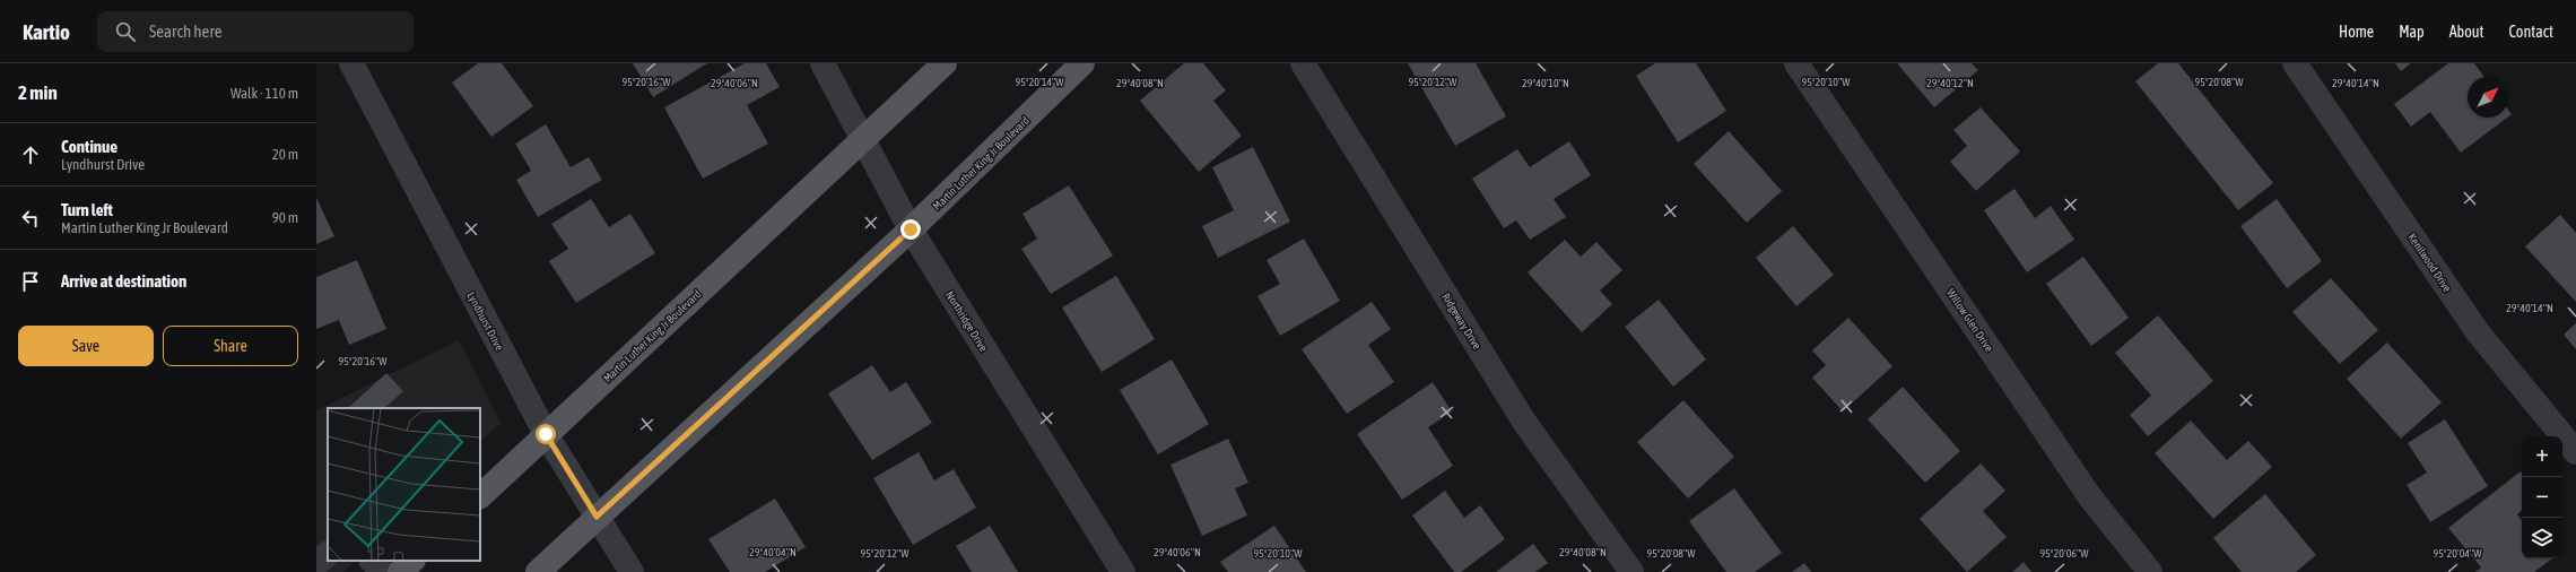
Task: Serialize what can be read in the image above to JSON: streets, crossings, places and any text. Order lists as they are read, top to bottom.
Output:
{
  "streets": {
    "main road": ["Martin Luther King Jr Boulevard"],
    "street": [
      "Kenilwood Drive",
      "Willow Glen Drive",
      "Lyndhurst Drive",
      "Northridge Drive",
      "Ridgeway Drive"
    ]
  },
  "crossings": [
    ["Martin Luther King Jr Boulevard", "Lyndhurst Drive"],
    ["Martin Luther King Jr Boulevard", "Northridge Drive"]
  ],
  "north": "top right",
  "page": {
    "header": "Kartio",
    "search": "Search here",
    "nav": [
      "Home",
      "Map",
      "About",
      "Contact"
    ],
    "heading": ["2 min", "Walk · 110 m"],
    "list": [
      ["Continue", "Lyndhurst Drive", "20 m"],
      ["Turn left", "Martin Luther King Jr Boulevard", "90 m"],
      "Arrive at destination"
    ],
    "buttons": ["Save", "Share"],
    "map_buttons": ["+", "−"]
  },
  "coordinates": [
    "95°20'14\"W",
    "95°20'12\"W",
    "95°20'08\"W",
    "95°20'16\"W",
    "95°20'10\"W",
    "29°40'06\"N",
    "29°40'08\"N",
    "29°40'10\"N",
    "29°40'12\"N",
    "29°40'14\"N",
    "29°40'04\"N",
    "95°20'06\"W",
    "95°20'04\"W"
  ]
}
